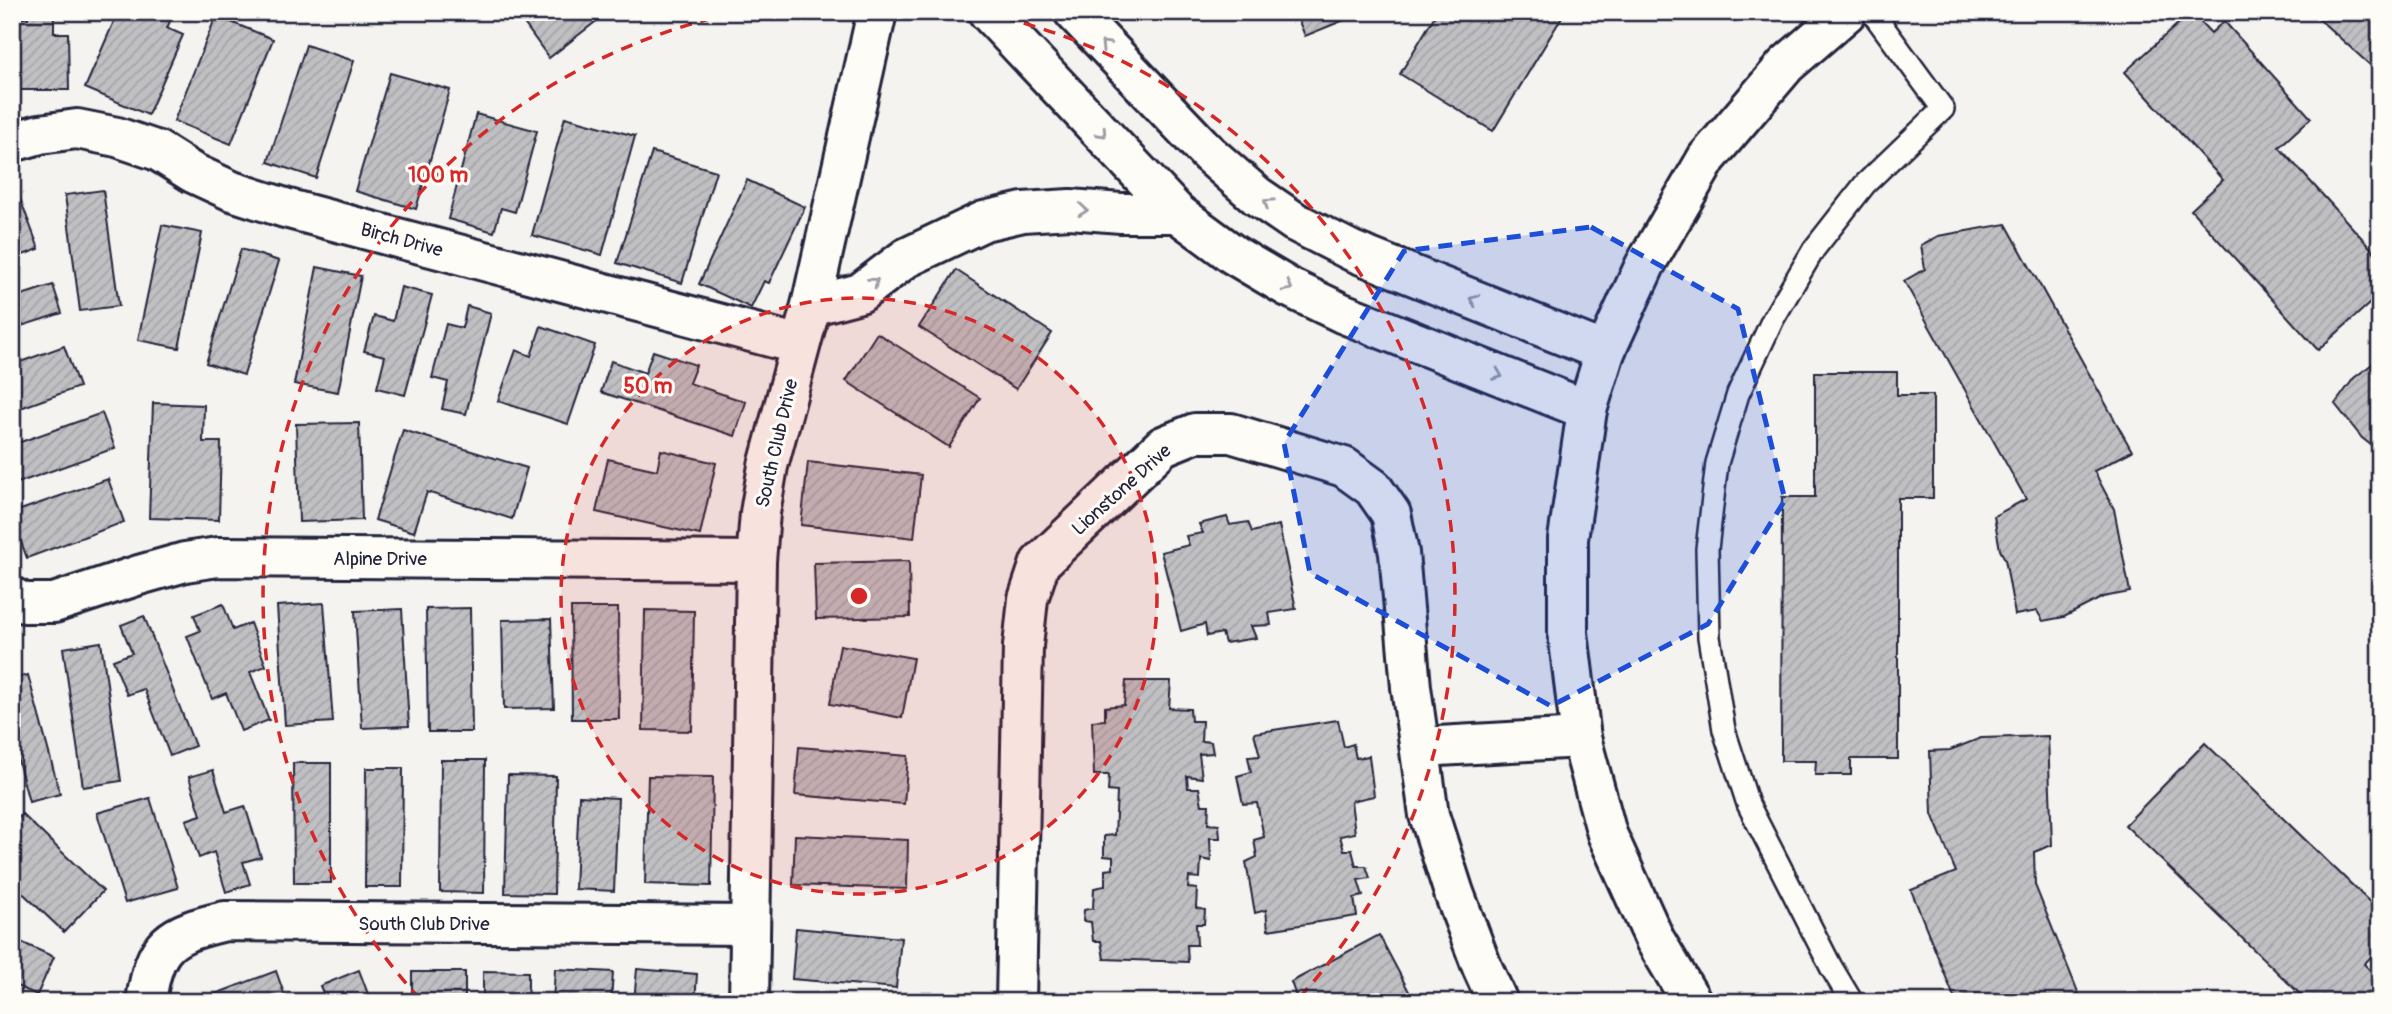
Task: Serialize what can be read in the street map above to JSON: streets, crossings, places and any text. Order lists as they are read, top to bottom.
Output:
{
  "streets": {
    "street": [
      "Birch Drive",
      "South Club Drive",
      "Lionstone Drive",
      "Alpine Drive"
    ]
  },
  "crossings": [
    ["Birch Drive", "South Club Drive"],
    ["South Club Drive", "Alpine Drive"]
  ],
  "rings": ["100 m", "50 m"]
}
